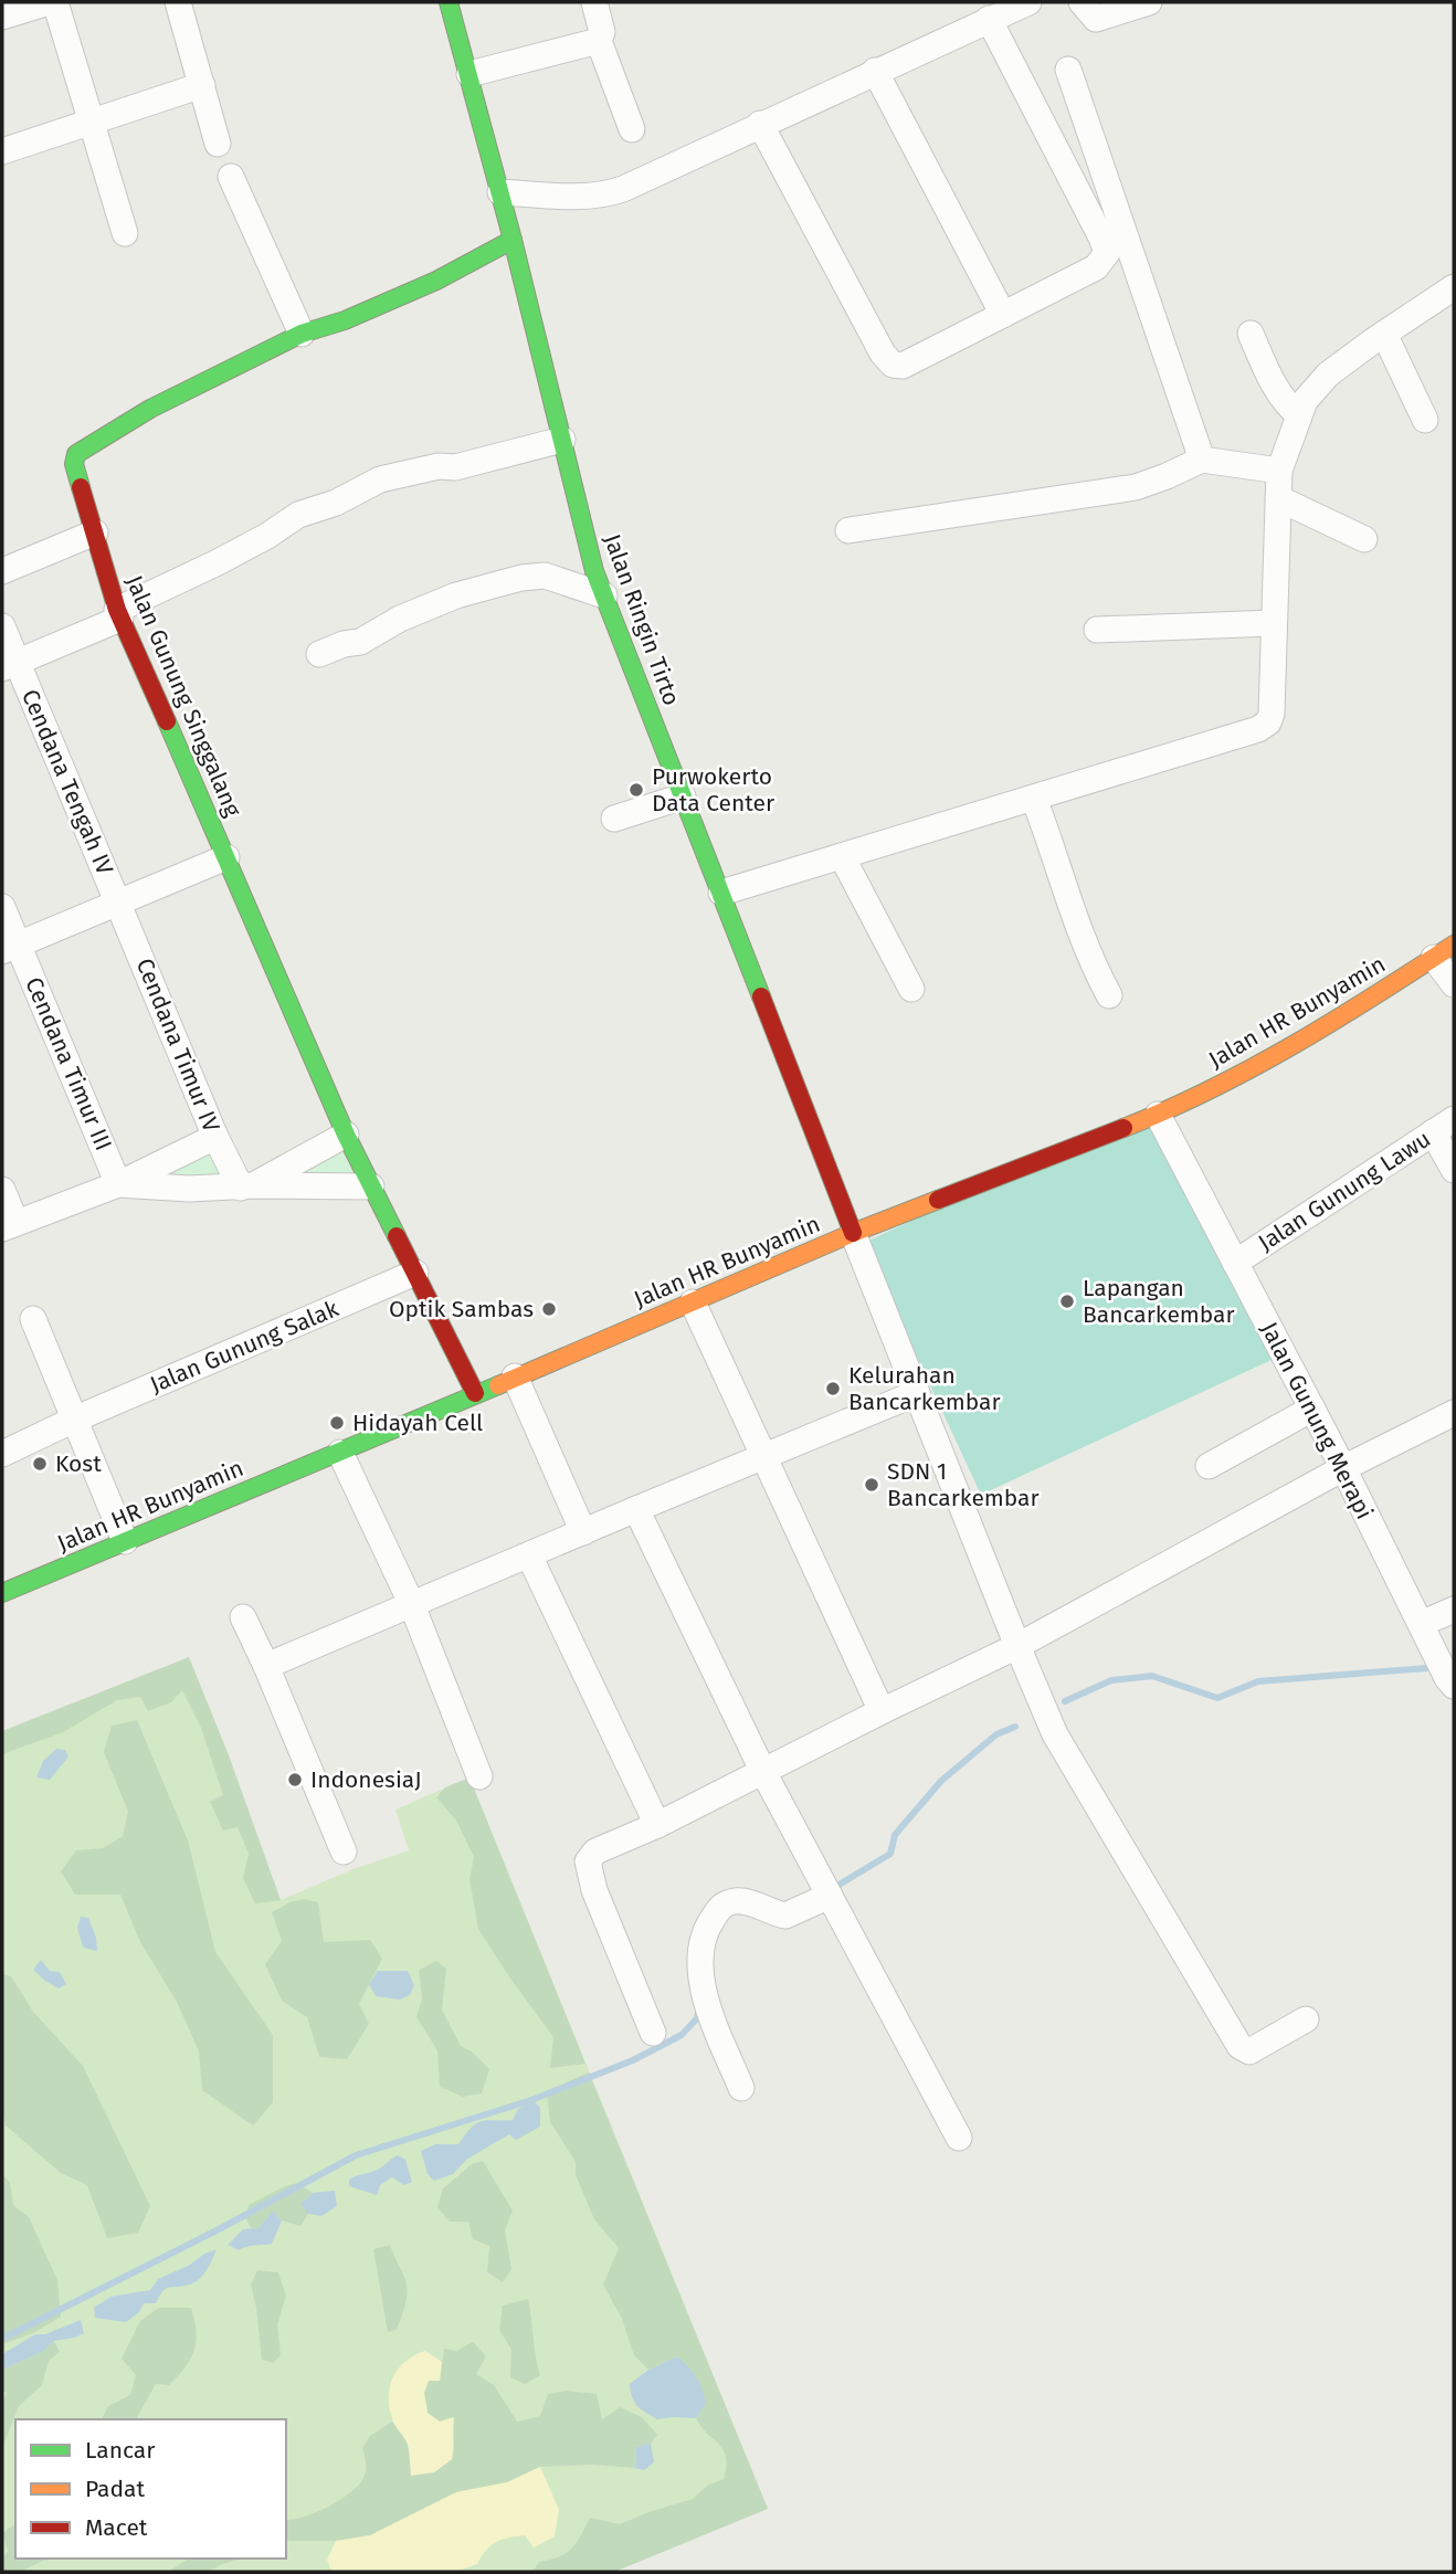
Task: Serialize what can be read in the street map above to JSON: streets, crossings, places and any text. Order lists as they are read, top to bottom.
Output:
{
  "streets": {
    "street": [
      "Jalan Ringin Tirto",
      "Jalan Gunung Singgalang",
      "Cendana Tengah IV",
      "Jalan HR Bunyamin",
      "Cendana Timur IV",
      "Cendana Timur III",
      "Jalan Gunung Lawu",
      "Jalan Gunung Salak",
      "Jalan Gunung Merapi"
    ]
  },
  "crossings": [
    ["Jalan Ringin Tirto", "Jalan Gunung Singgalang"],
    ["Jalan Ringin Tirto", "Jalan HR Bunyamin"],
    ["Jalan Gunung Singgalang", "Jalan HR Bunyamin"],
    ["Jalan Gunung Singgalang", "Jalan Gunung Salak"],
    ["Cendana Tengah IV", "Cendana Timur IV"],
    ["Jalan HR Bunyamin", "Jalan Gunung Merapi"],
    ["Jalan Gunung Lawu", "Jalan Gunung Merapi"]
  ],
  "places": [
    "Purwokerto Data Center",
    "Lapangan Bancarkembar",
    "Optik Sambas",
    "Kelurahan Bancarkembar",
    "Hidayah Cell",
    "Kost",
    "SDN 1 Bancarkembar",
    "IndonesiaJ"
  ],
  "legend": ["Lancar", "Padat", "Macet"]
}
